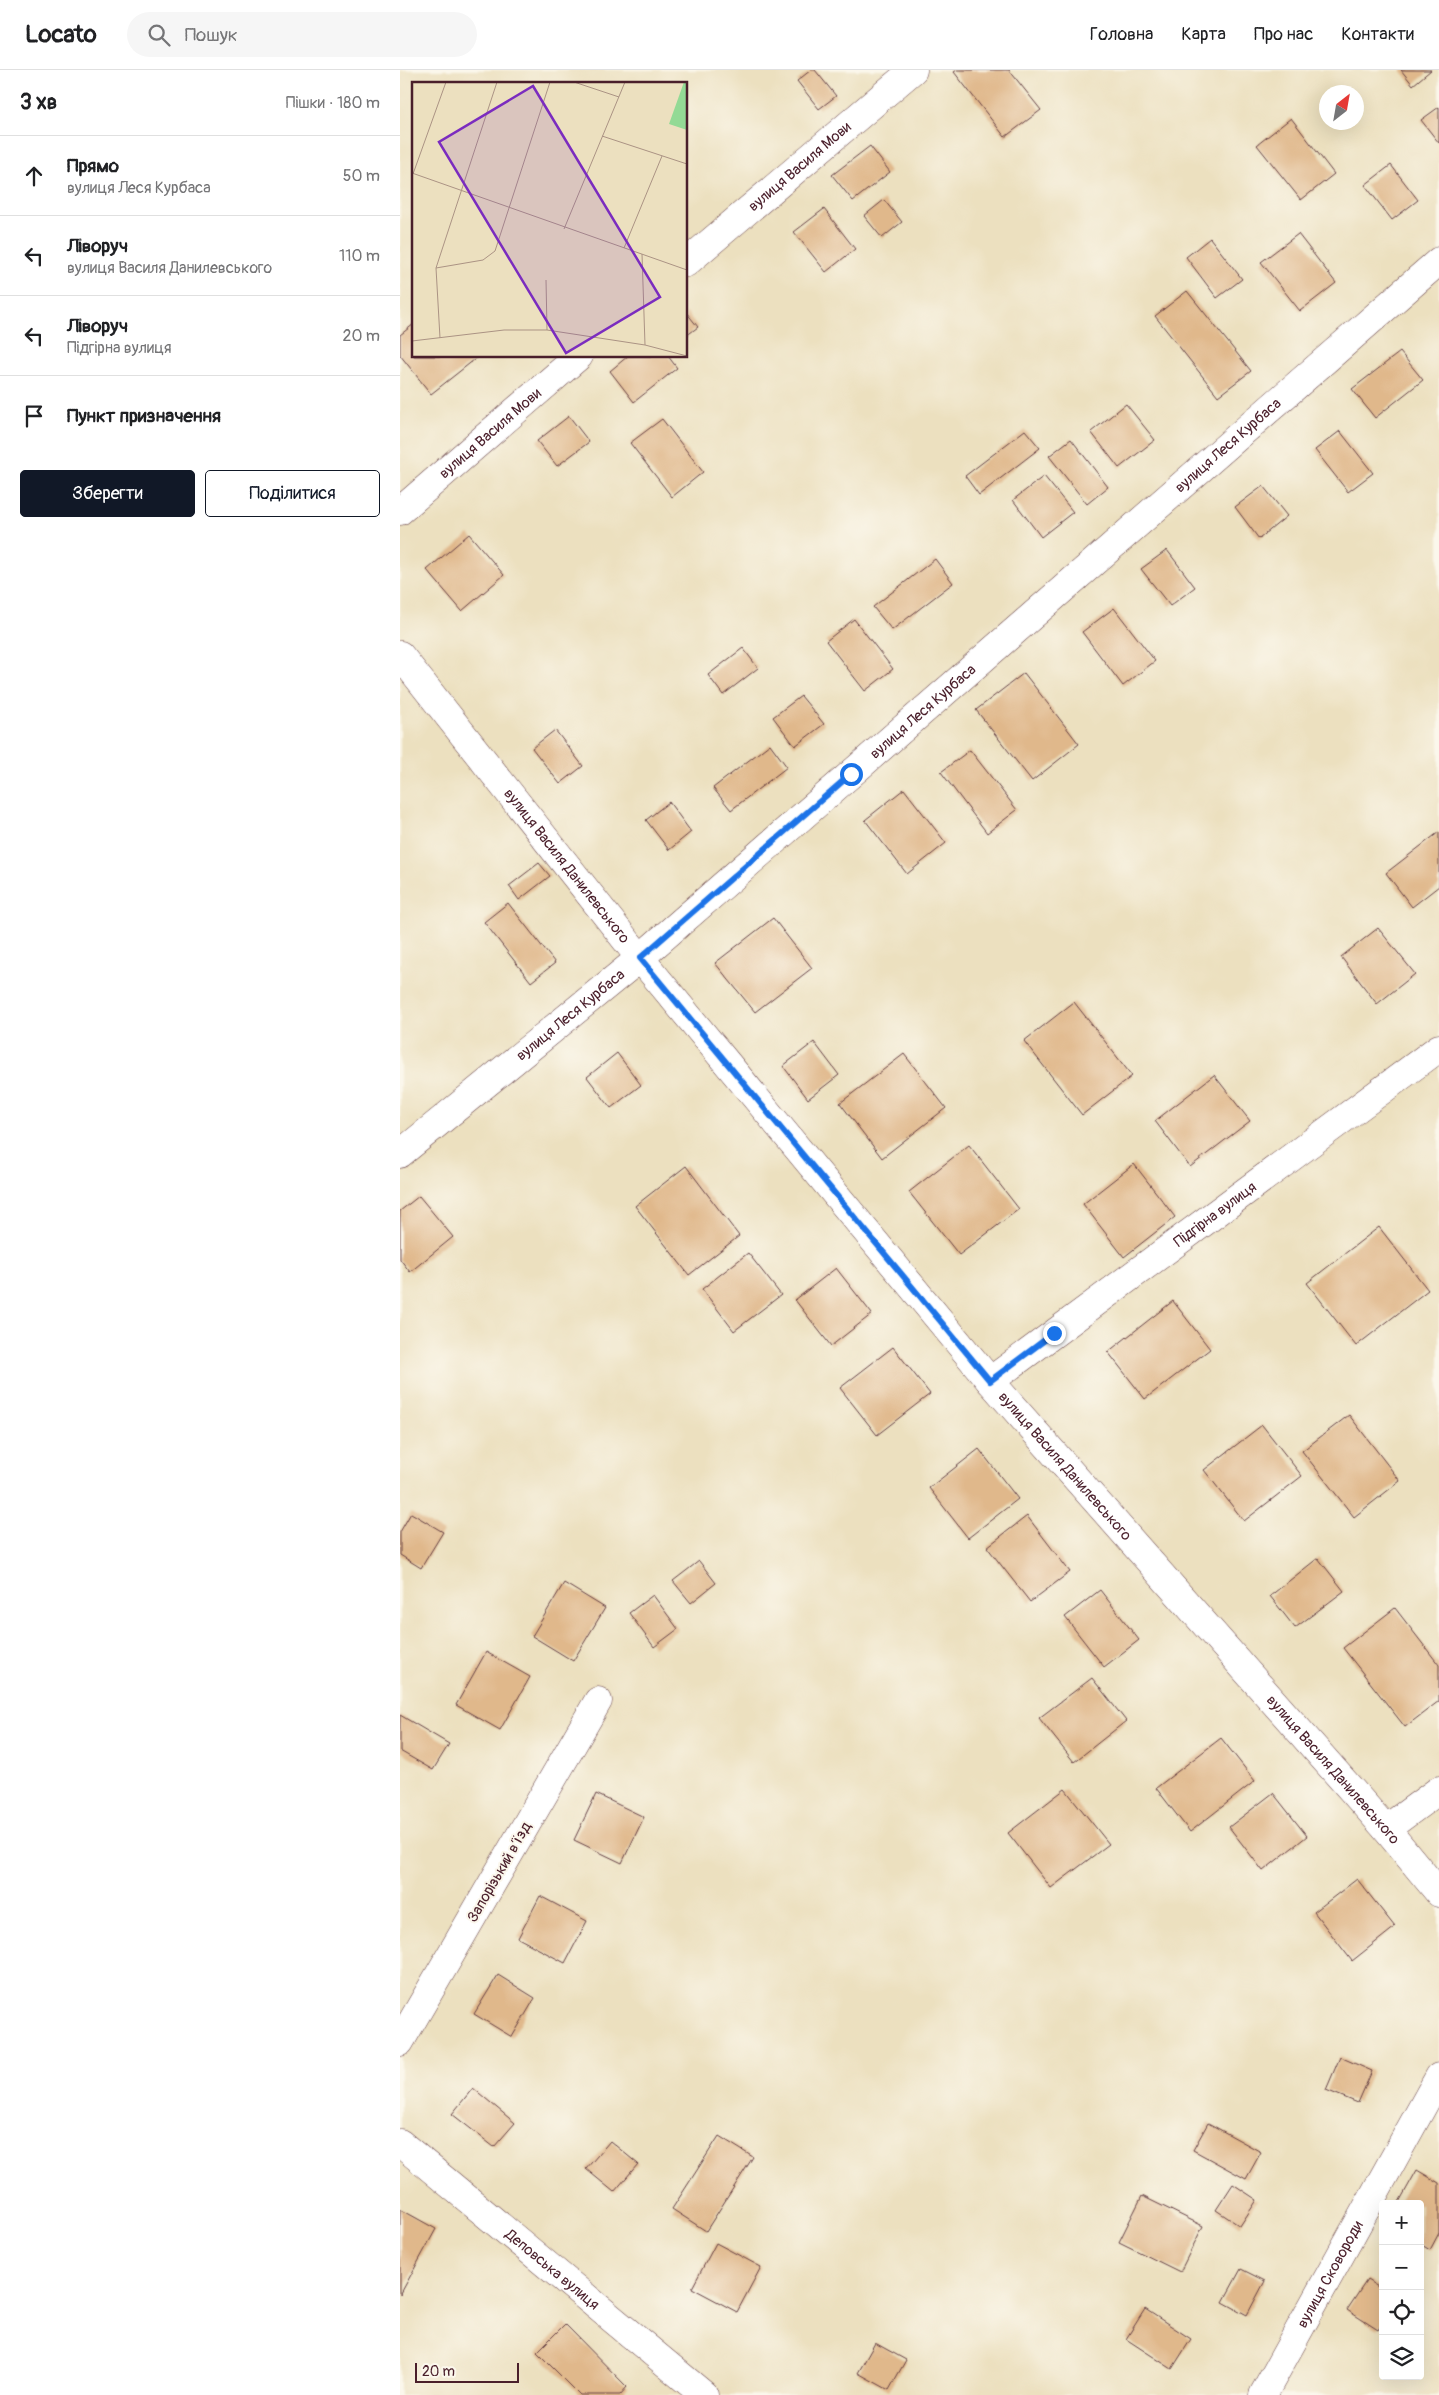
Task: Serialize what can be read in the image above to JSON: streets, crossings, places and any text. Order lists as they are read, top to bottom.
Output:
{
  "streets": {
    "street": [
      "вулиця Василя Мови",
      "вулиця Леся Курбаса",
      "вулиця Василя Данилевського",
      "Підгірна вулиця",
      "Запорізький вʼїзд",
      "Деповська вулиця",
      "вулиця Сковороди"
    ]
  },
  "crossings": [
    ["вулиця Леся Курбаса", "вулиця Василя Данилевського"],
    ["вулиця Василя Данилевського", "Підгірна вулиця"]
  ],
  "scale_bar": "20 m",
  "north": "top right",
  "page": {
    "header": "Locato",
    "search": "Пошук",
    "nav": [
      "Головна",
      "Карта",
      "Про нас",
      "Контакти"
    ],
    "heading": ["3 хв", "Пішки · 180 m"],
    "list": [
      ["Прямо", "вулиця Леся Курбаса", "50 m"],
      ["Ліворуч", "вулиця Василя Данилевського", "110 m"],
      ["Ліворуч", "Підгірна вулиця", "20 m"],
      "Пункт призначення"
    ],
    "buttons": ["Зберегти", "Поділитися"],
    "map_buttons": ["+", "−"],
    "scale": "20 m"
  }
}
